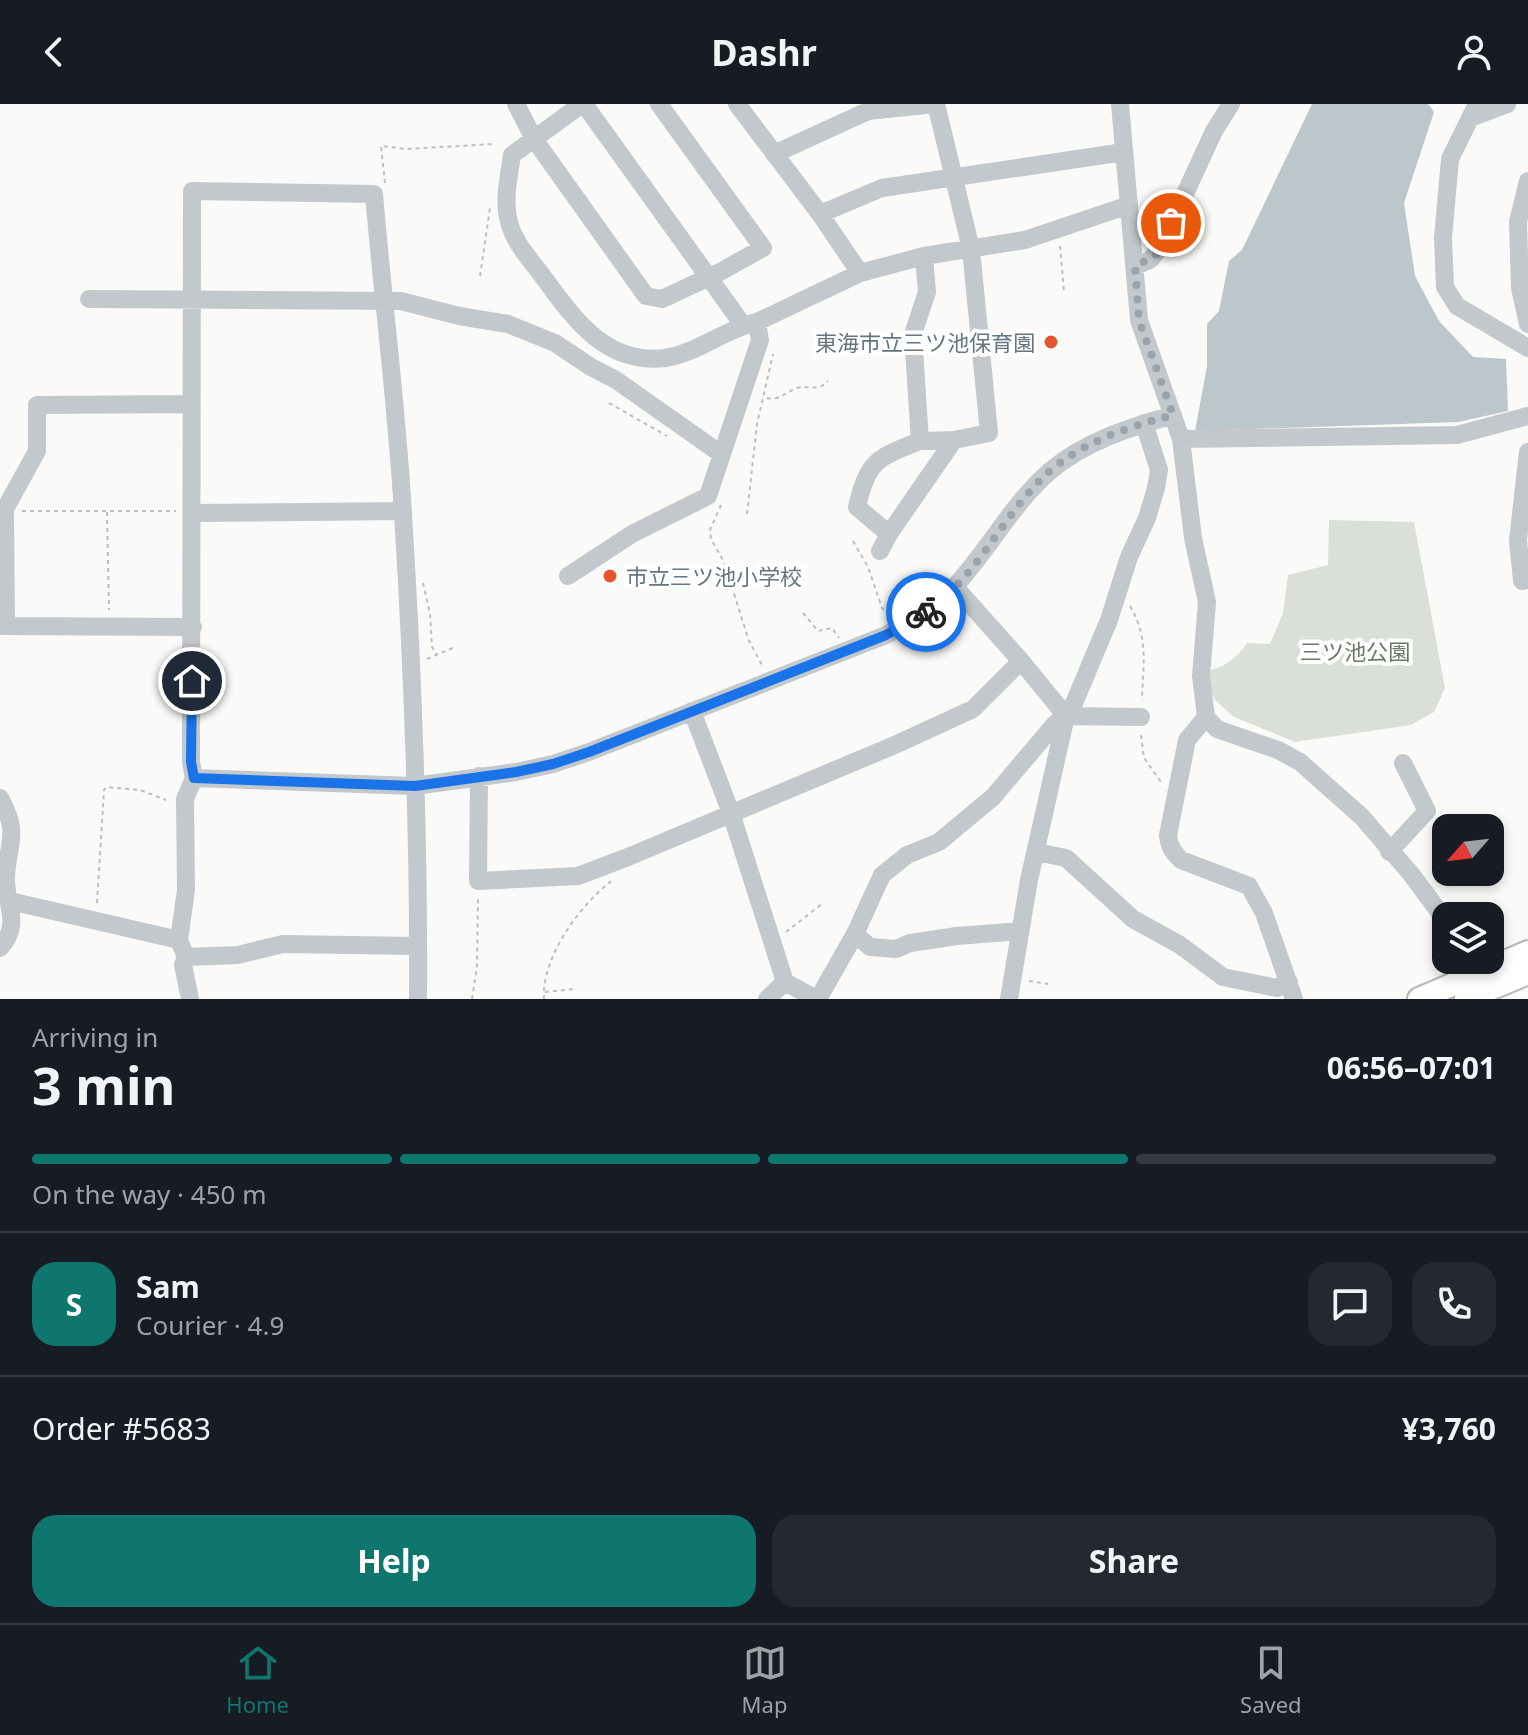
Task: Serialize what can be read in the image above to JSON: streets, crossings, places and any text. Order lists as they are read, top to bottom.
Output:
{
  "parks": ["三ツ池公園"],
  "places": ["東海市立三ツ池保育園", "市立三ツ池小学校"],
  "north": "bottom left",
  "page": {
    "header": "Dashr",
    "heading": ["3 min", "Arriving in", "06:56–07:01"],
    "panel": [
      "Sam",
      "Courier · 4.9",
      "Order #5683",
      "¥3,760"
    ],
    "bar": "On the way · 450 m",
    "round": "S",
    "buttons": ["Help", "Share"],
    "tabs": ["Home", "Map", "Saved"]
  }
}
